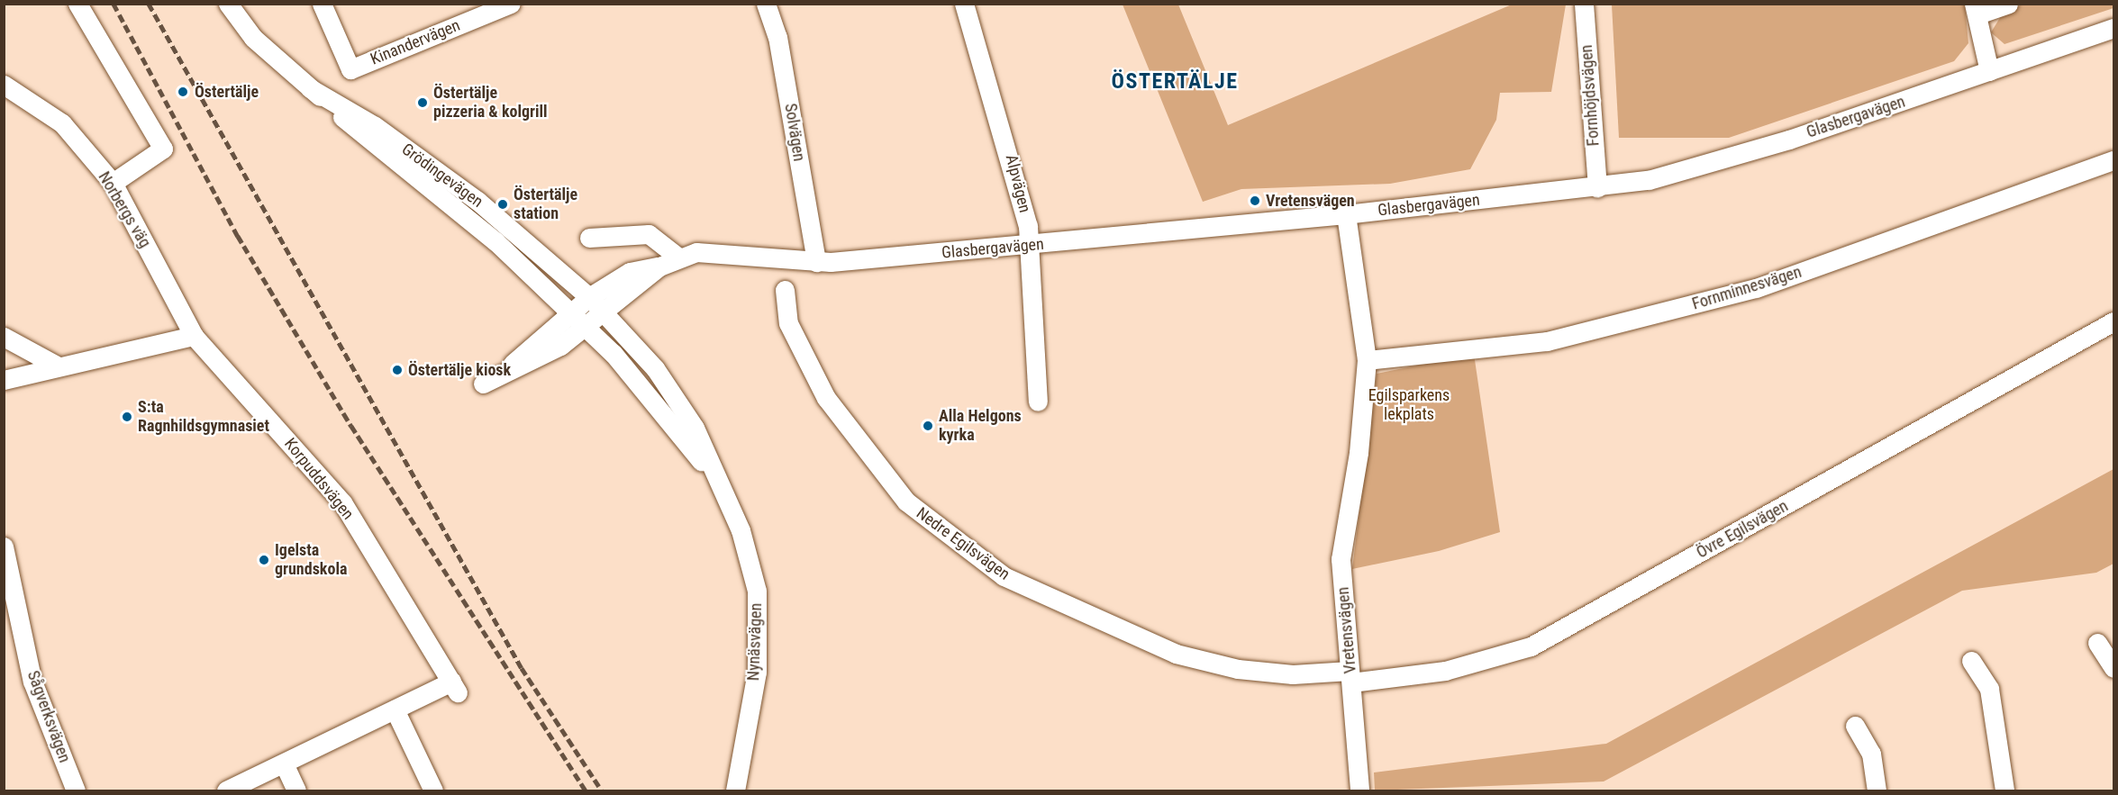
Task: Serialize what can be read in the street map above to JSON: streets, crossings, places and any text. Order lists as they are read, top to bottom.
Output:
{
  "streets": {
    "street": [
      "Kinandervägen",
      "Fornhöjdsvägen",
      "Glasbergavägen",
      "Solvägen",
      "Grödingevägen",
      "Alpvägen",
      "Norbergs väg",
      "Fornminnesvägen",
      "Korpuddsvägen",
      "Övre Egilsvägen",
      "Nedre Egilsvägen",
      "Vretensvägen",
      "Nynäsvägen",
      "Sågverksvägen"
    ]
  },
  "crossings": [
    ["Fornhöjdsvägen", "Glasbergavägen"],
    ["Glasbergavägen", "Solvägen"],
    ["Glasbergavägen", "Grödingevägen"],
    ["Glasbergavägen", "Alpvägen"],
    ["Glasbergavägen", "Vretensvägen"],
    ["Glasbergavägen", "Nynäsvägen"],
    ["Grödingevägen", "Nynäsvägen"],
    ["Norbergs väg", "Korpuddsvägen"],
    ["Fornminnesvägen", "Vretensvägen"],
    ["Övre Egilsvägen", "Nedre Egilsvägen"],
    ["Övre Egilsvägen", "Vretensvägen"],
    ["Nedre Egilsvägen", "Vretensvägen"]
  ],
  "districts": ["ÖSTERTÄLJE"],
  "parks": ["Egilsparkens lekplats"],
  "places": [
    "Östertälje",
    "Östertälje pizzeria & kolgrill",
    "Vretensvägen",
    "Östertälje station",
    "Östertälje kiosk",
    "S:ta Ragnhildsgymnasiet",
    "Alla Helgons kyrka",
    "Igelsta grundskola"
  ]
}
